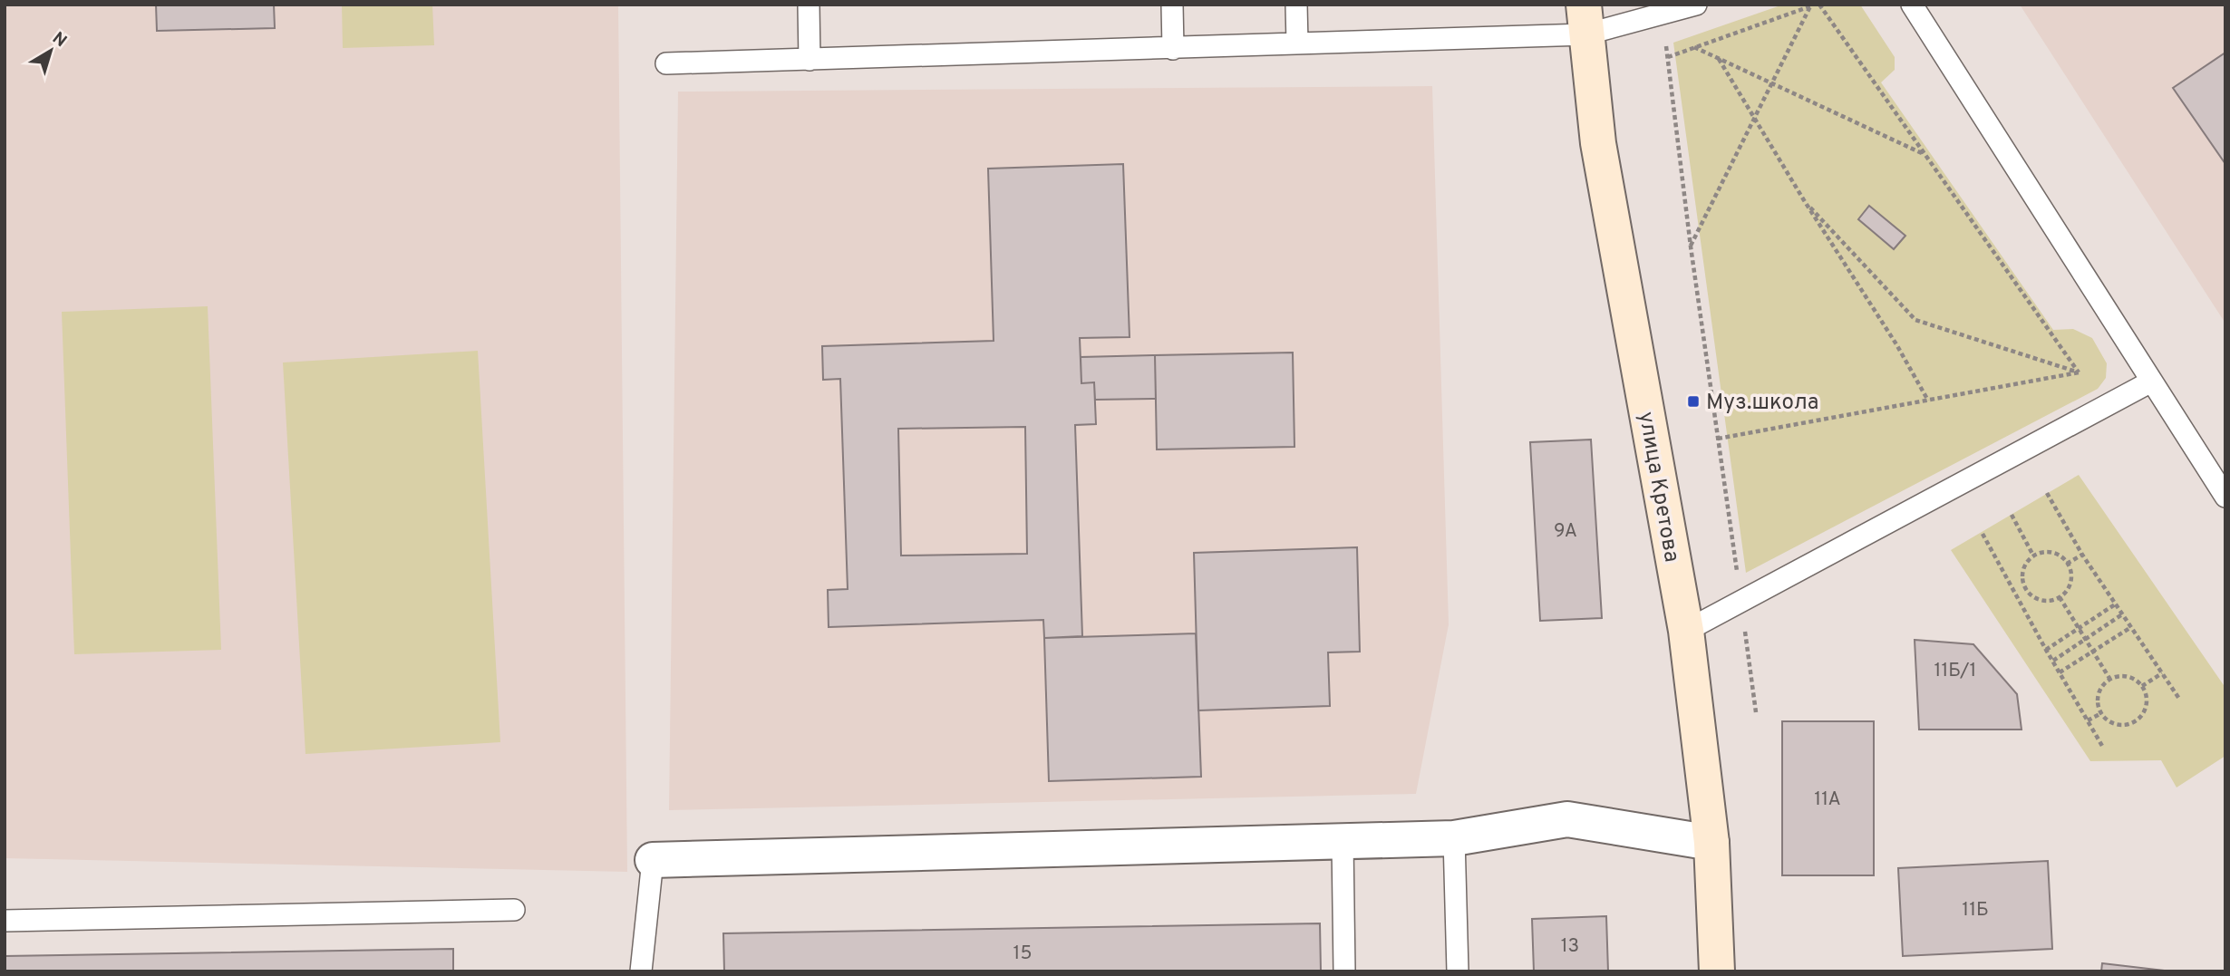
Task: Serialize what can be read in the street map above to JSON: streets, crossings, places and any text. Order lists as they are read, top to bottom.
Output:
{
  "streets": {
    "street": ["улица Кретова"]
  },
  "places": {
    "transit": ["Муз.школа"]
  },
  "house_numbers": [
    "9А",
    "11Б/1",
    "11А",
    "11Б",
    "13",
    "15"
  ],
  "north": "top right"
}
